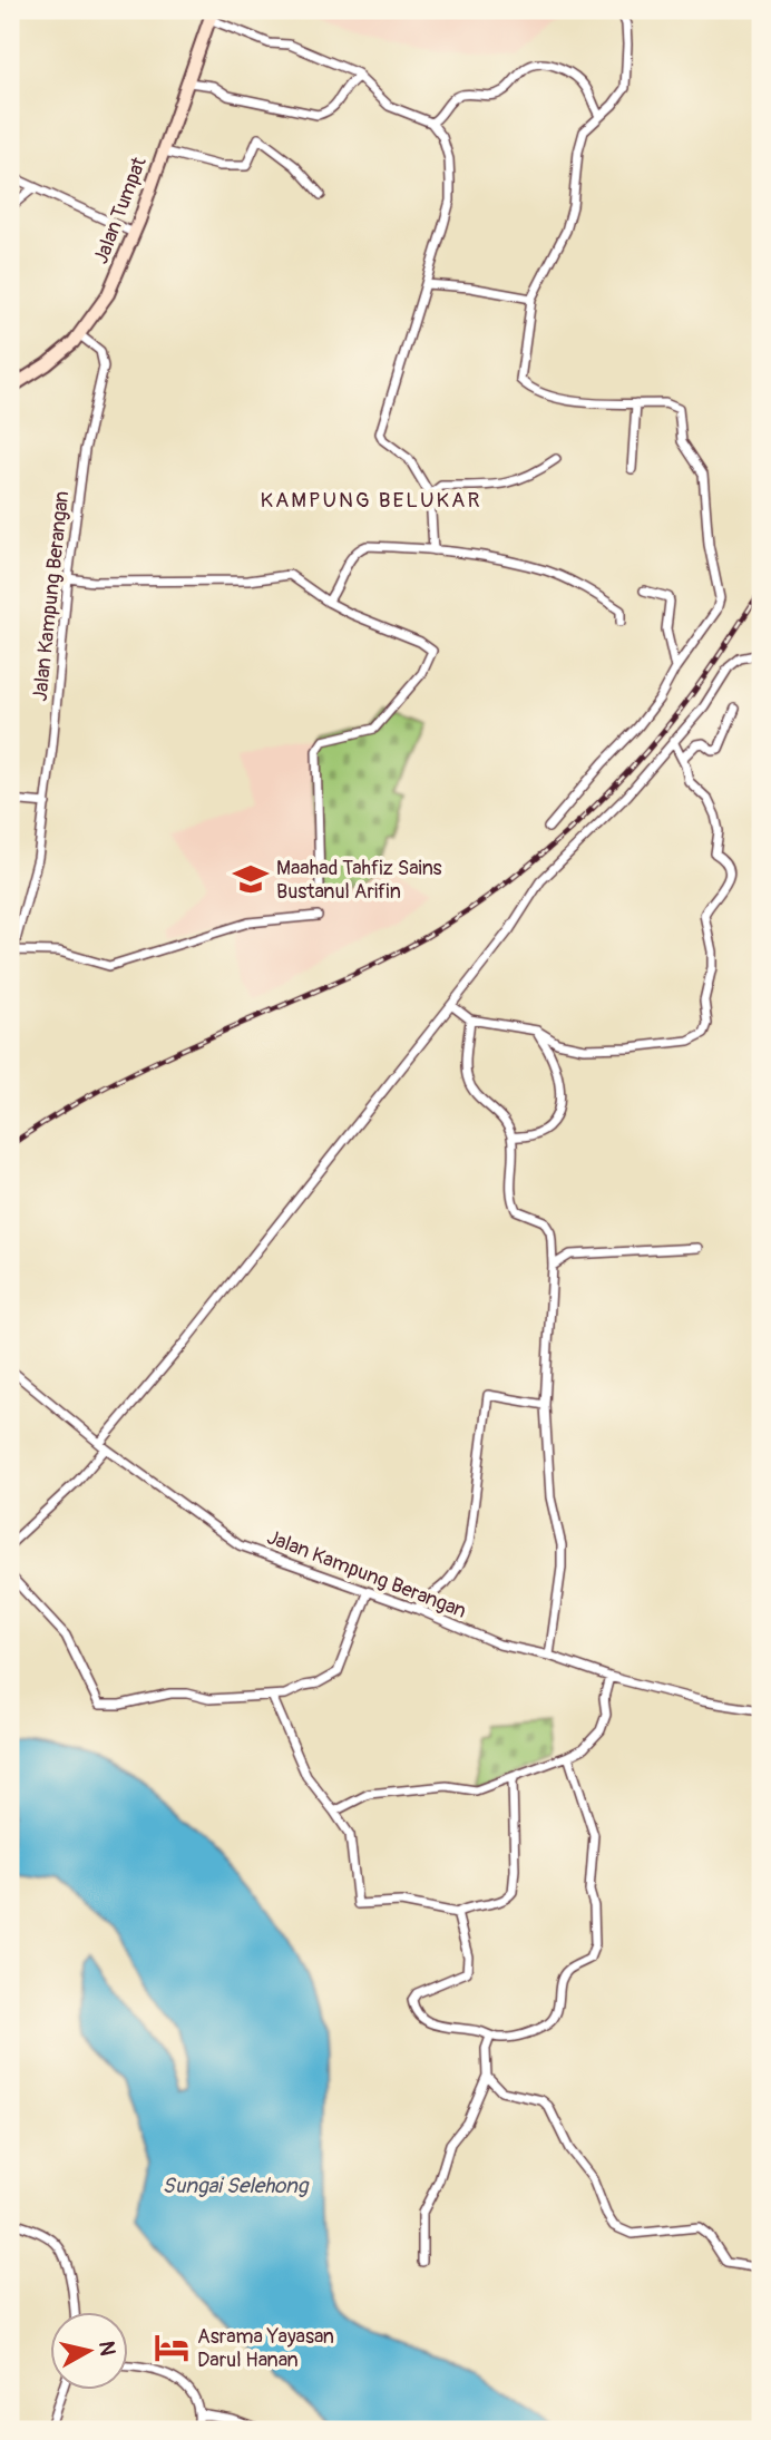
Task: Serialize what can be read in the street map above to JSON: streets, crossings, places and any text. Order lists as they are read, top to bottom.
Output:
{
  "streets": {
    "main road": ["Jalan Tumpat"],
    "street": ["Jalan Kampung Berangan"]
  },
  "crossings": [
    ["Jalan Tumpat", "Jalan Kampung Berangan"]
  ],
  "districts": ["KAMPUNG BELUKAR"],
  "water": ["Sungai Selehong"],
  "places": {
    "school or university": ["Maahad Tahfiz Sains Bustanul Arifin"],
    "hotel": ["Asrama Yayasan Darul Hanan"]
  },
  "north": "right"
}
